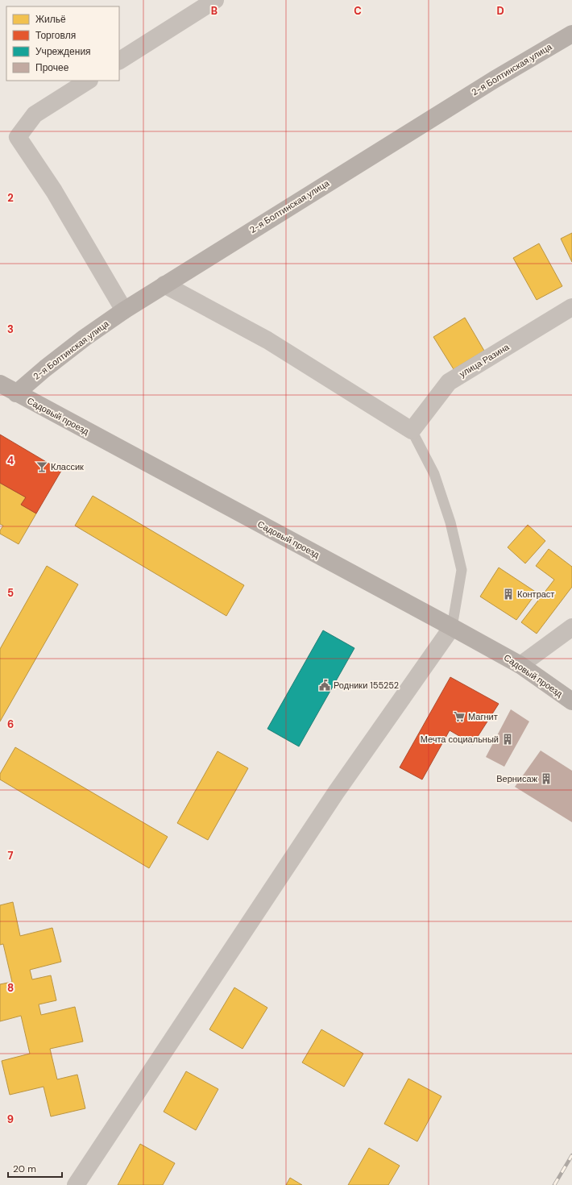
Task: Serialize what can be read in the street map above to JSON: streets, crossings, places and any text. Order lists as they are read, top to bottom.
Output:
{
  "streets": {
    "street": ["2-я Болтинская улица", "улица Разина", "Садовый проезд"]
  },
  "crossings": [
    ["2-я Болтинская улица", "Садовый проезд"]
  ],
  "places": {
    "bar": ["Классик"],
    "building": ["Контраст", "Мечта социальный", "Вернисаж"],
    "public building": ["Родники 155252"],
    "supermarket": ["Магнит"]
  },
  "legend": [
    "Жильё",
    "Торговля",
    "Учреждения",
    "Прочее"
  ],
  "scale_bar": "20 m",
  "grid": {
    "columns": ["B", "C", "D"],
    "rows": [
      "2",
      "3",
      "4",
      "5",
      "6",
      "7",
      "8",
      "9"
    ]
  }
}
